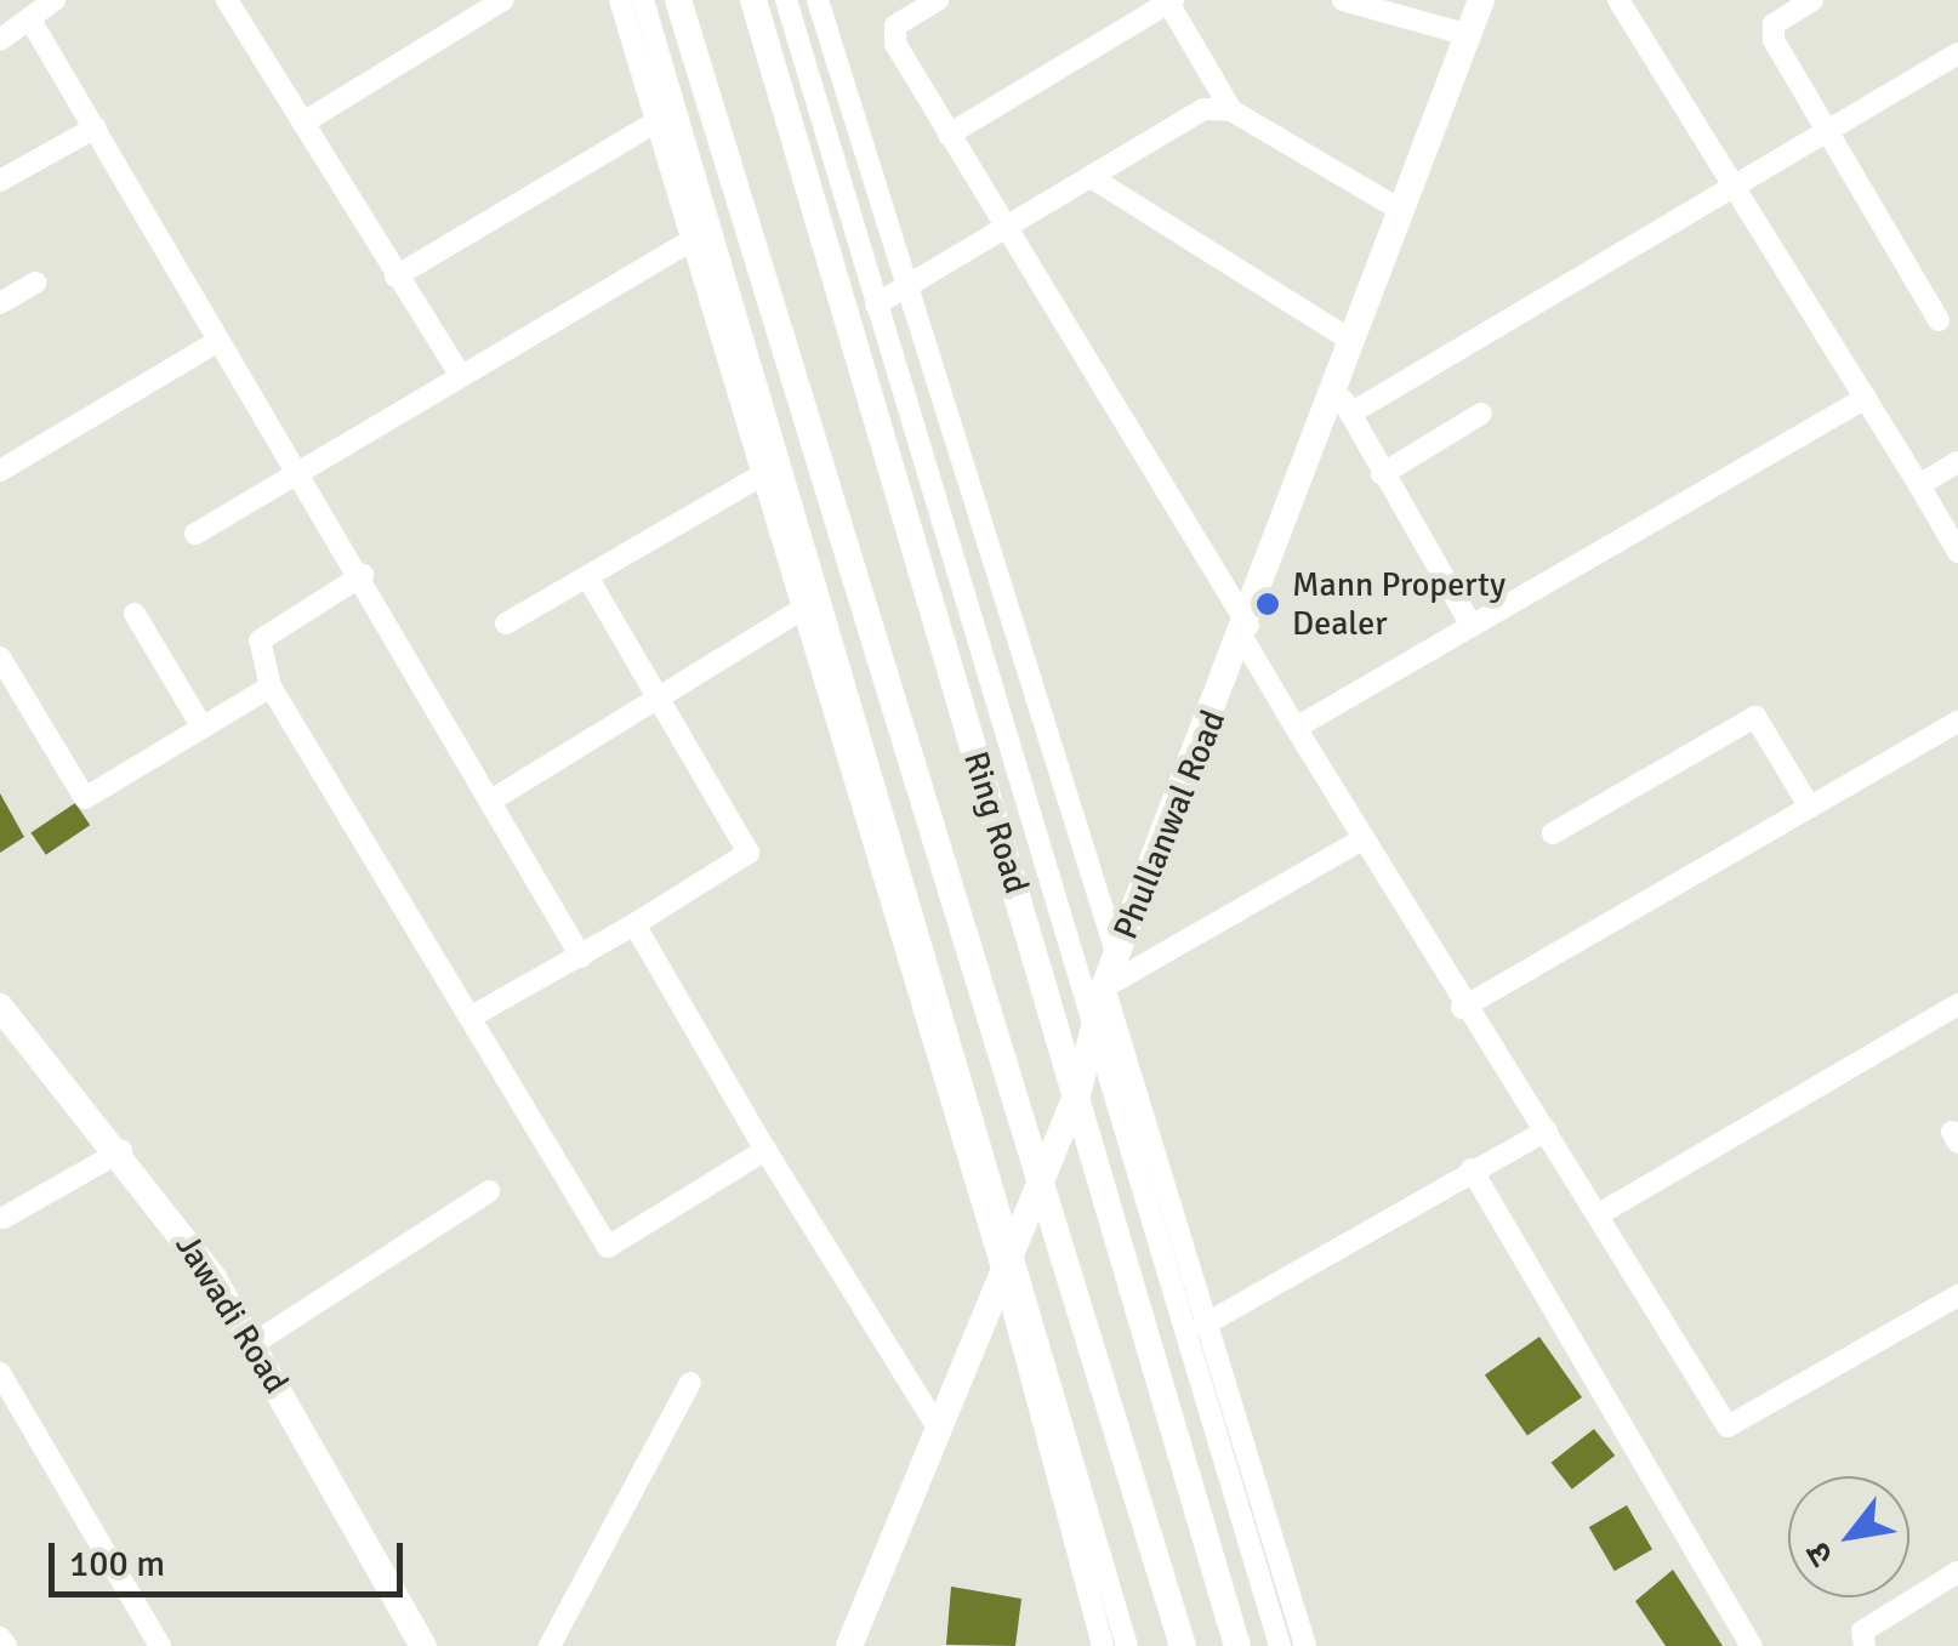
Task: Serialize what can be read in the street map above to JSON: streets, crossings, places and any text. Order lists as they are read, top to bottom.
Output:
{
  "streets": {
    "street": ["Ring Road", "Phullanwal Road", "Jawadi Road"]
  },
  "crossings": [
    ["Ring Road", "Phullanwal Road"]
  ],
  "places": ["Mann Property Dealer"],
  "scale_bar": "100 m",
  "north": "bottom left"
}
